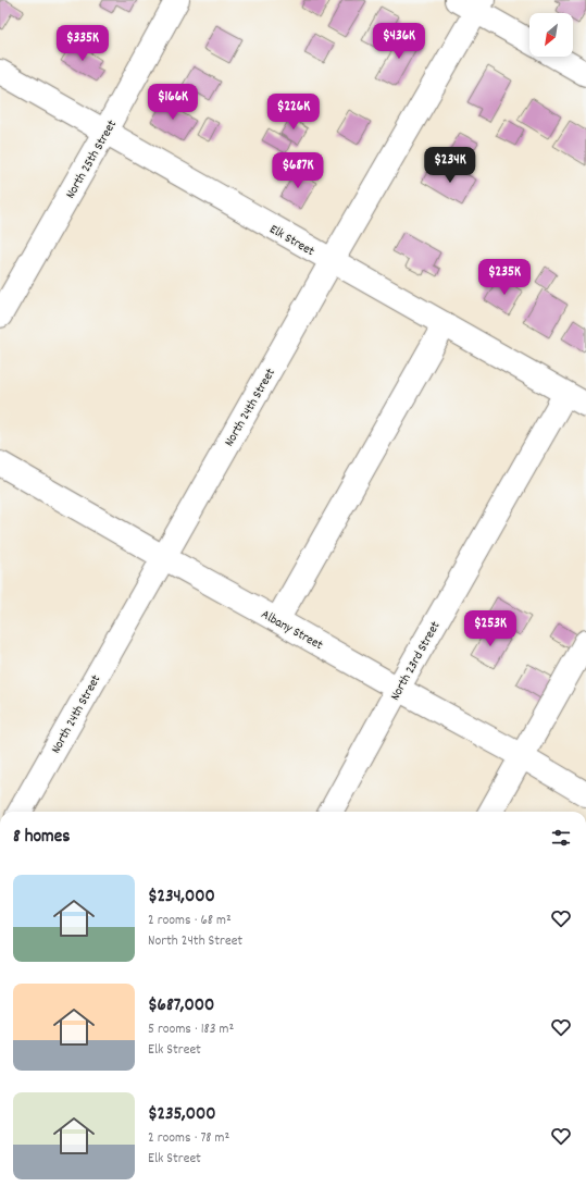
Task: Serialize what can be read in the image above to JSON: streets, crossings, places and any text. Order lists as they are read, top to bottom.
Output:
{
  "streets": {
    "street": [
      "North 25th Street",
      "Elk Street",
      "North 24th Street",
      "Albany Street",
      "North 23rd Street"
    ]
  },
  "crossings": [
    ["North 25th Street", "Elk Street"],
    ["Elk Street", "North 24th Street"],
    ["Elk Street", "North 23rd Street"],
    ["North 24th Street", "Albany Street"],
    ["Albany Street", "North 23rd Street"]
  ],
  "north": "bottom left",
  "page": {
    "price": [
      "$436K",
      "$335K",
      "$166K",
      "$226K",
      "$234K",
      "$687K",
      "$235K",
      "$253K"
    ],
    "heading": "8 homes",
    "list": [
      {
        "name": "$234,000",
        "note": "2 rooms · 68 m² · North 24th Street"
      },
      {
        "name": "$687,000",
        "note": "5 rooms · 183 m² · Elk Street"
      },
      {
        "name": "$235,000",
        "note": "2 rooms · 78 m² · Elk Street"
      }
    ]
  }
}
